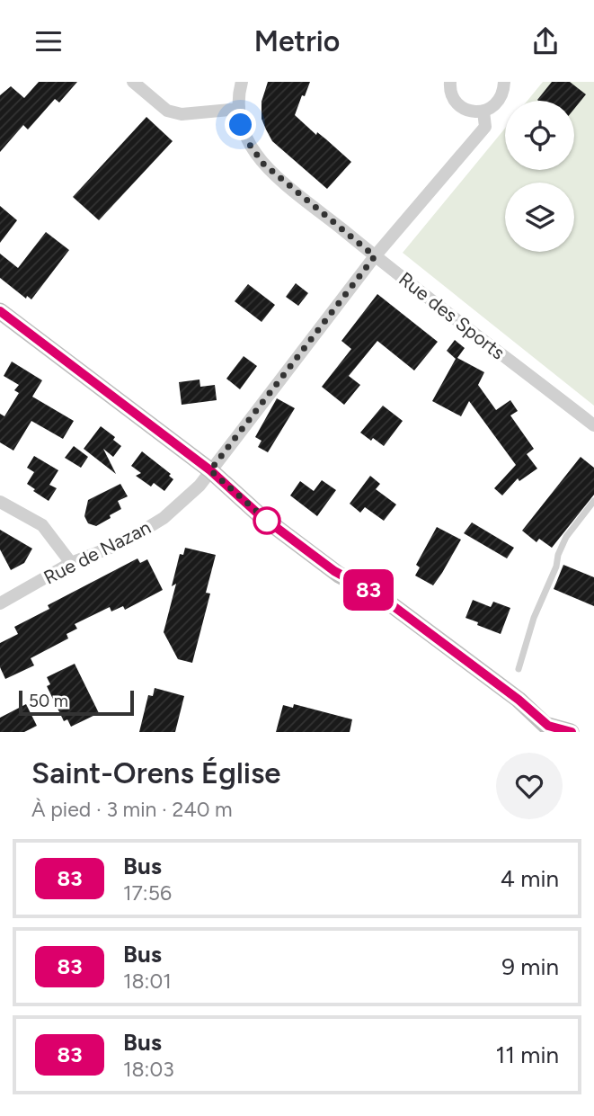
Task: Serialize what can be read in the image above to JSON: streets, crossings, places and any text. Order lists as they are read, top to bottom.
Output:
{
  "streets": {
    "street": ["Rue des Sports", "Rue de Nazan"]
  },
  "crossings": [
    ["Rue des Sports", "Rue de Nazan"]
  ],
  "lines": ["bus line 83"],
  "scale_bar": "50 m",
  "page": {
    "header": "Metrio",
    "on_map": "83",
    "scale": "50 m",
    "heading": ["Saint-Orens Église", "À pied · 3 min · 240 m"],
    "list": [
      {
        "mark": "83",
        "name": "Bus",
        "note": "17:56",
        "value": "4 min"
      },
      {
        "mark": "83",
        "name": "Bus",
        "note": "18:01",
        "value": "9 min"
      },
      {
        "mark": "83",
        "name": "Bus",
        "note": "18:03",
        "value": "11 min"
      }
    ]
  }
}
